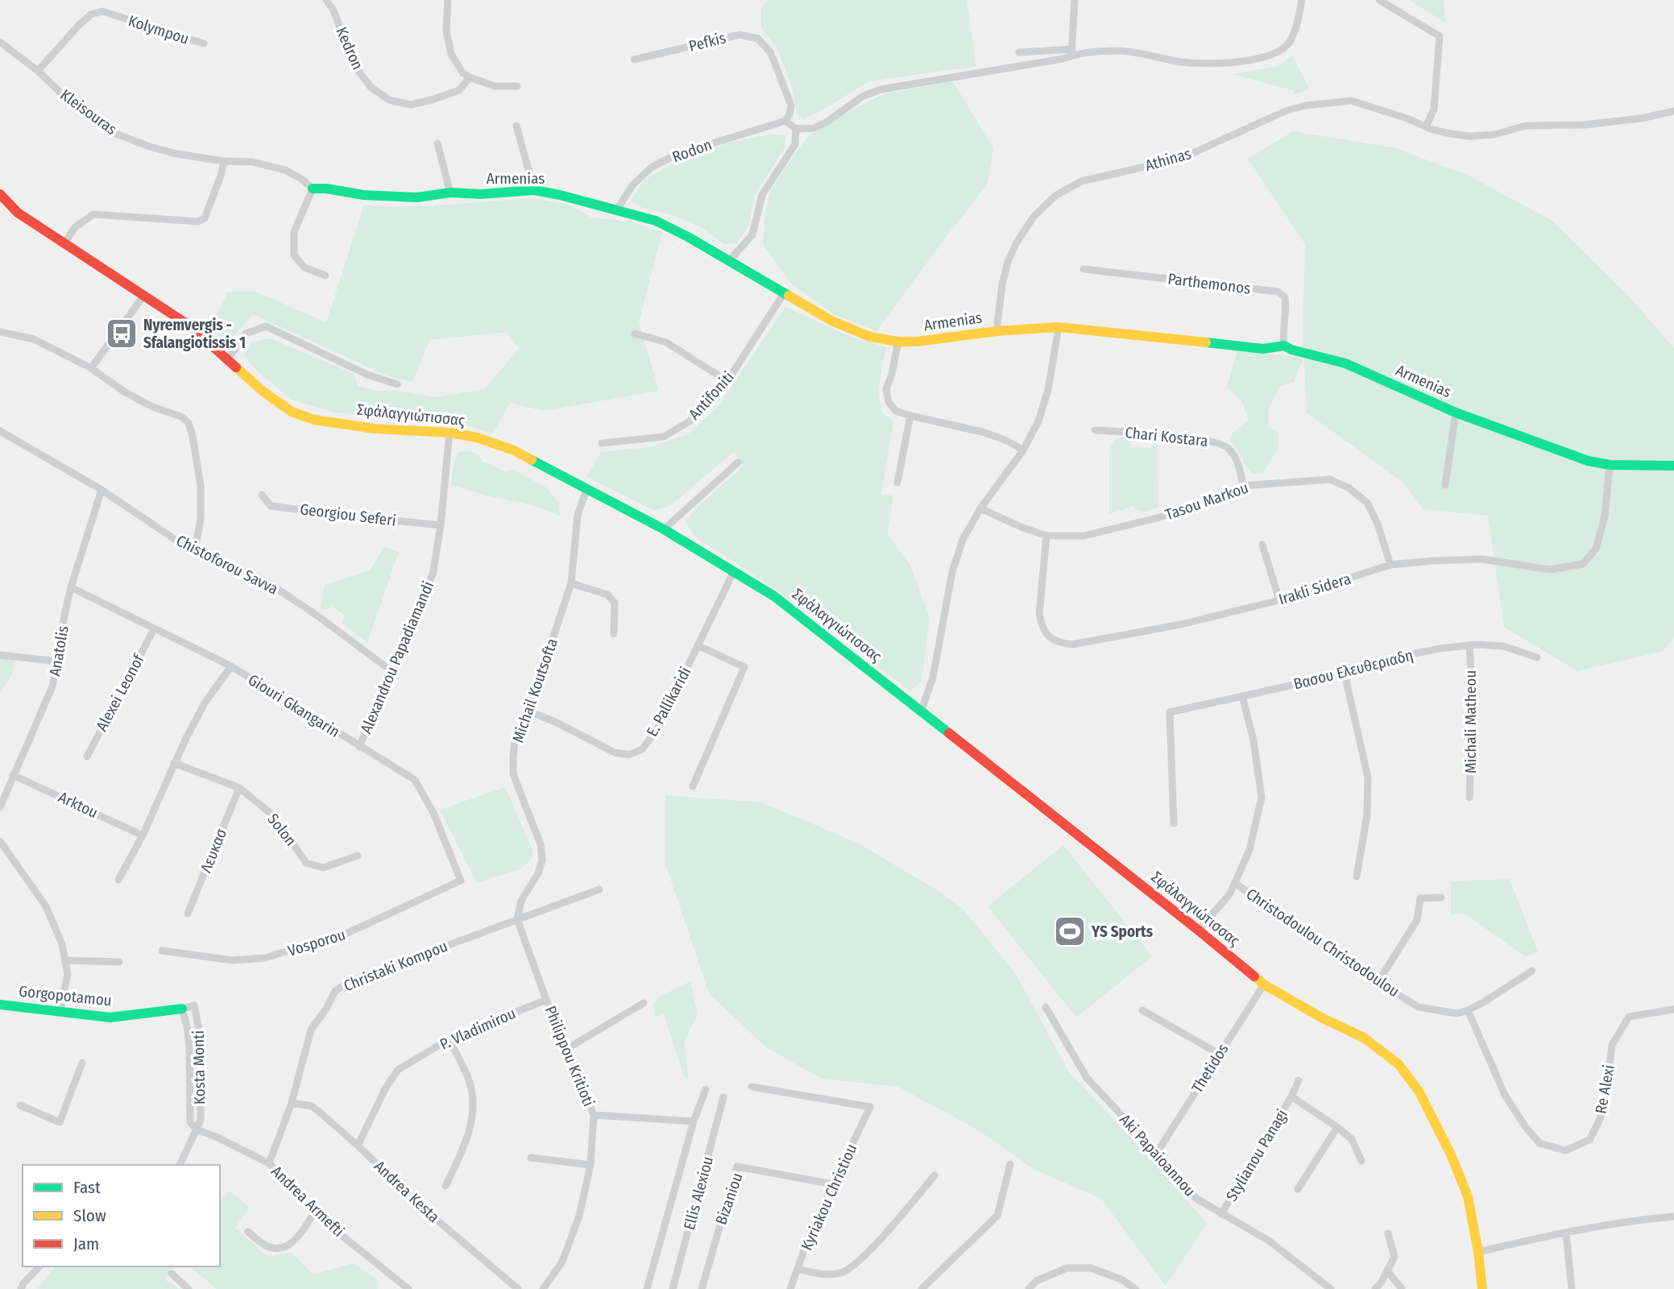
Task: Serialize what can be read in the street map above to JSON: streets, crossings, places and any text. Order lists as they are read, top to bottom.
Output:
{
  "streets": {
    "street": [
      "Kolympou",
      "Pefkis",
      "Kedron",
      "Kleisouras",
      "Rodon",
      "Athinas",
      "Armenias",
      "Parthemonos",
      "Antifoniti",
      "Σφάλαγγιώτισσας",
      "Chari Kostara",
      "Tasou Markou",
      "Georgiou Seferi",
      "Chistoforou Savva",
      "Irakli Sidera",
      "Anatolis",
      "Alexandrou Papadiamandi",
      "Βασου Ελευθεριαδη",
      "Michail Koutsofta",
      "Alexei Leonof",
      "E. Pallikaridi",
      "Giouri Gkangarin",
      "Michali Matheou",
      "Arktou",
      "Solon",
      "Λευκασ",
      "Vosporou",
      "Christodoulou Christodoulou",
      "Christaki Kompou",
      "Gorgopotamou",
      "P. Vladimirou",
      "Philippou Kritioti",
      "Kosta Monti",
      "Thetidos",
      "Re Alexi",
      "Aki Papaioannou",
      "Stylianou Panagi",
      "Andrea Kesta",
      "Ellis Alexiou",
      "Kyriakou Christiou",
      "Bizaniou",
      "Andrea Armefti"
    ]
  },
  "crossings": [
    ["Kolympou", "Kleisouras"],
    ["Pefkis", "Rodon"],
    ["Kleisouras", "Armenias"],
    ["Rodon", "Armenias"],
    ["Athinas", "Armenias"],
    ["Armenias", "Parthemonos"],
    ["Armenias", "Antifoniti"],
    ["Armenias", "Irakli Sidera"],
    ["Σφάλαγγιώτισσας", "Alexandrou Papadiamandi"],
    ["Σφάλαγγιώτισσας", "Michail Koutsofta"],
    ["Σφάλαγγιώτισσας", "E. Pallikaridi"],
    ["Σφάλαγγιώτισσας", "Thetidos"],
    ["Chari Kostara", "Tasou Markou"],
    ["Tasou Markou", "Irakli Sidera"],
    ["Georgiou Seferi", "Alexandrou Papadiamandi"],
    ["Chistoforou Savva", "Anatolis"],
    ["Chistoforou Savva", "Alexandrou Papadiamandi"],
    ["Anatolis", "Giouri Gkangarin"],
    ["Anatolis", "Arktou"],
    ["Alexandrou Papadiamandi", "Giouri Gkangarin"],
    ["Βασου Ελευθεριαδη", "Michali Matheou"],
    ["Michail Koutsofta", "E. Pallikaridi"],
    ["Michail Koutsofta", "Christaki Kompou"],
    ["Michail Koutsofta", "Philippou Kritioti"],
    ["Alexei Leonof", "Giouri Gkangarin"],
    ["Giouri Gkangarin", "Vosporou"],
    ["Solon", "Λευκασ"],
    ["Christodoulou Christodoulou", "Re Alexi"],
    ["Christaki Kompou", "Philippou Kritioti"],
    ["Christaki Kompou", "Andrea Kesta"],
    ["Christaki Kompou", "Andrea Armefti"],
    ["Gorgopotamou", "Kosta Monti"],
    ["P. Vladimirou", "Philippou Kritioti"],
    ["P. Vladimirou", "Andrea Kesta"],
    ["Kosta Monti", "Andrea Armefti"],
    ["Thetidos", "Aki Papaioannou"],
    ["Aki Papaioannou", "Stylianou Panagi"],
    ["Kyriakou Christiou", "Bizaniou"]
  ],
  "places": {
    "bus stop": ["Nyremvergis - Sfalangiotissis 1"],
    "sports": ["YS Sports"]
  },
  "legend": ["Fast", "Slow", "Jam"]
}
